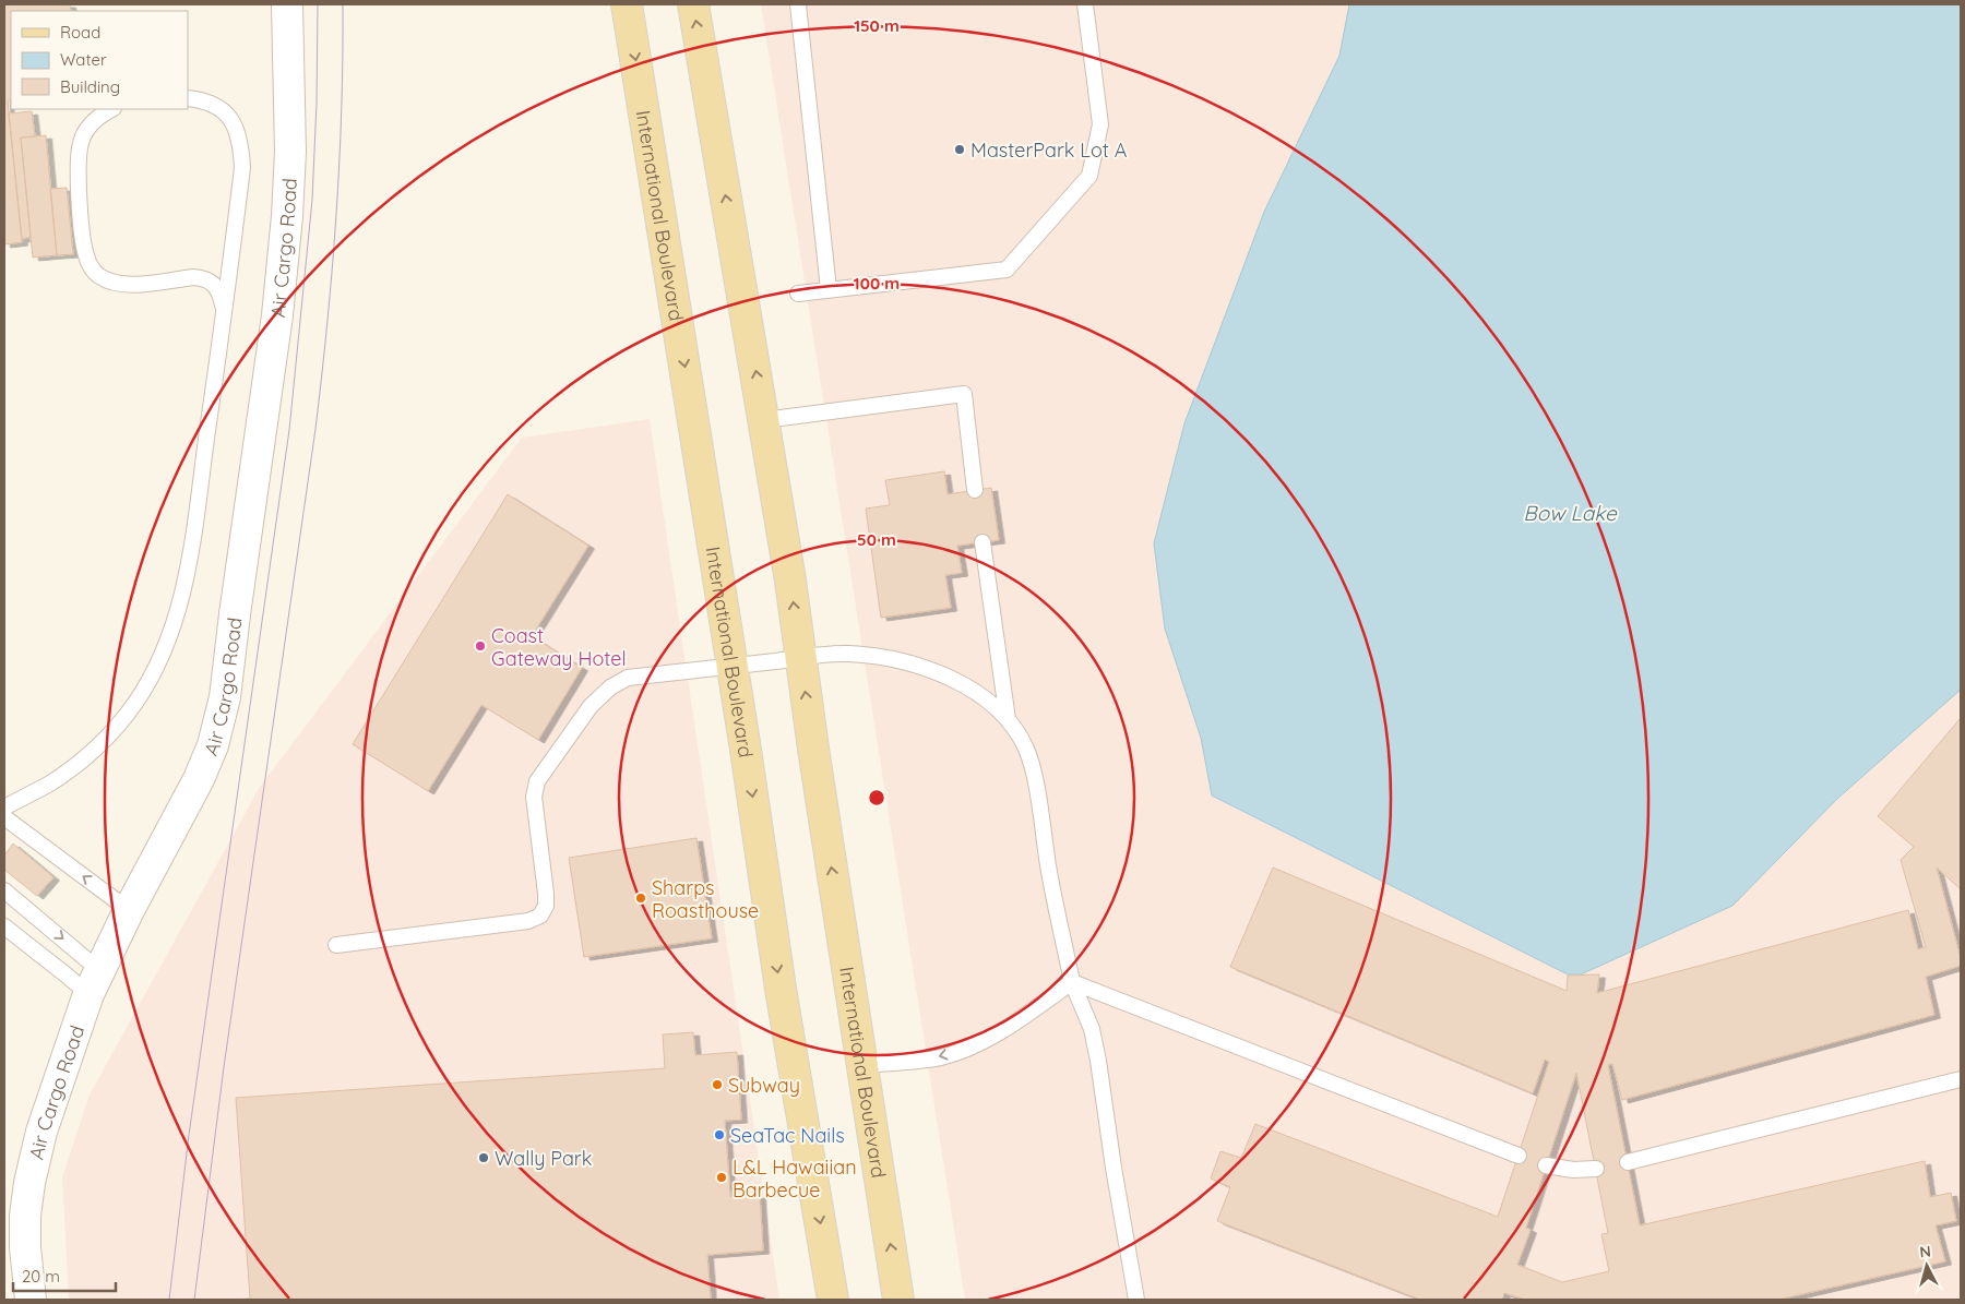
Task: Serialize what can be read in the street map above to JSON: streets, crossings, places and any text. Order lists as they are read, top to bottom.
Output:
{
  "streets": {
    "main road": ["International Boulevard"],
    "street": ["Air Cargo Road"]
  },
  "water": ["Bow Lake"],
  "places": [
    "MasterPark Lot A",
    "Coast Gateway Hotel",
    "Sharps Roasthouse",
    "Subway",
    "SeaTac Nails",
    "Wally Park",
    "L&L Hawaiian Barbecue"
  ],
  "legend": ["Road", "Water", "Building"],
  "scale_bar": "20 m",
  "north": "top",
  "rings": ["150 m", "100 m", "50 m"]
}
